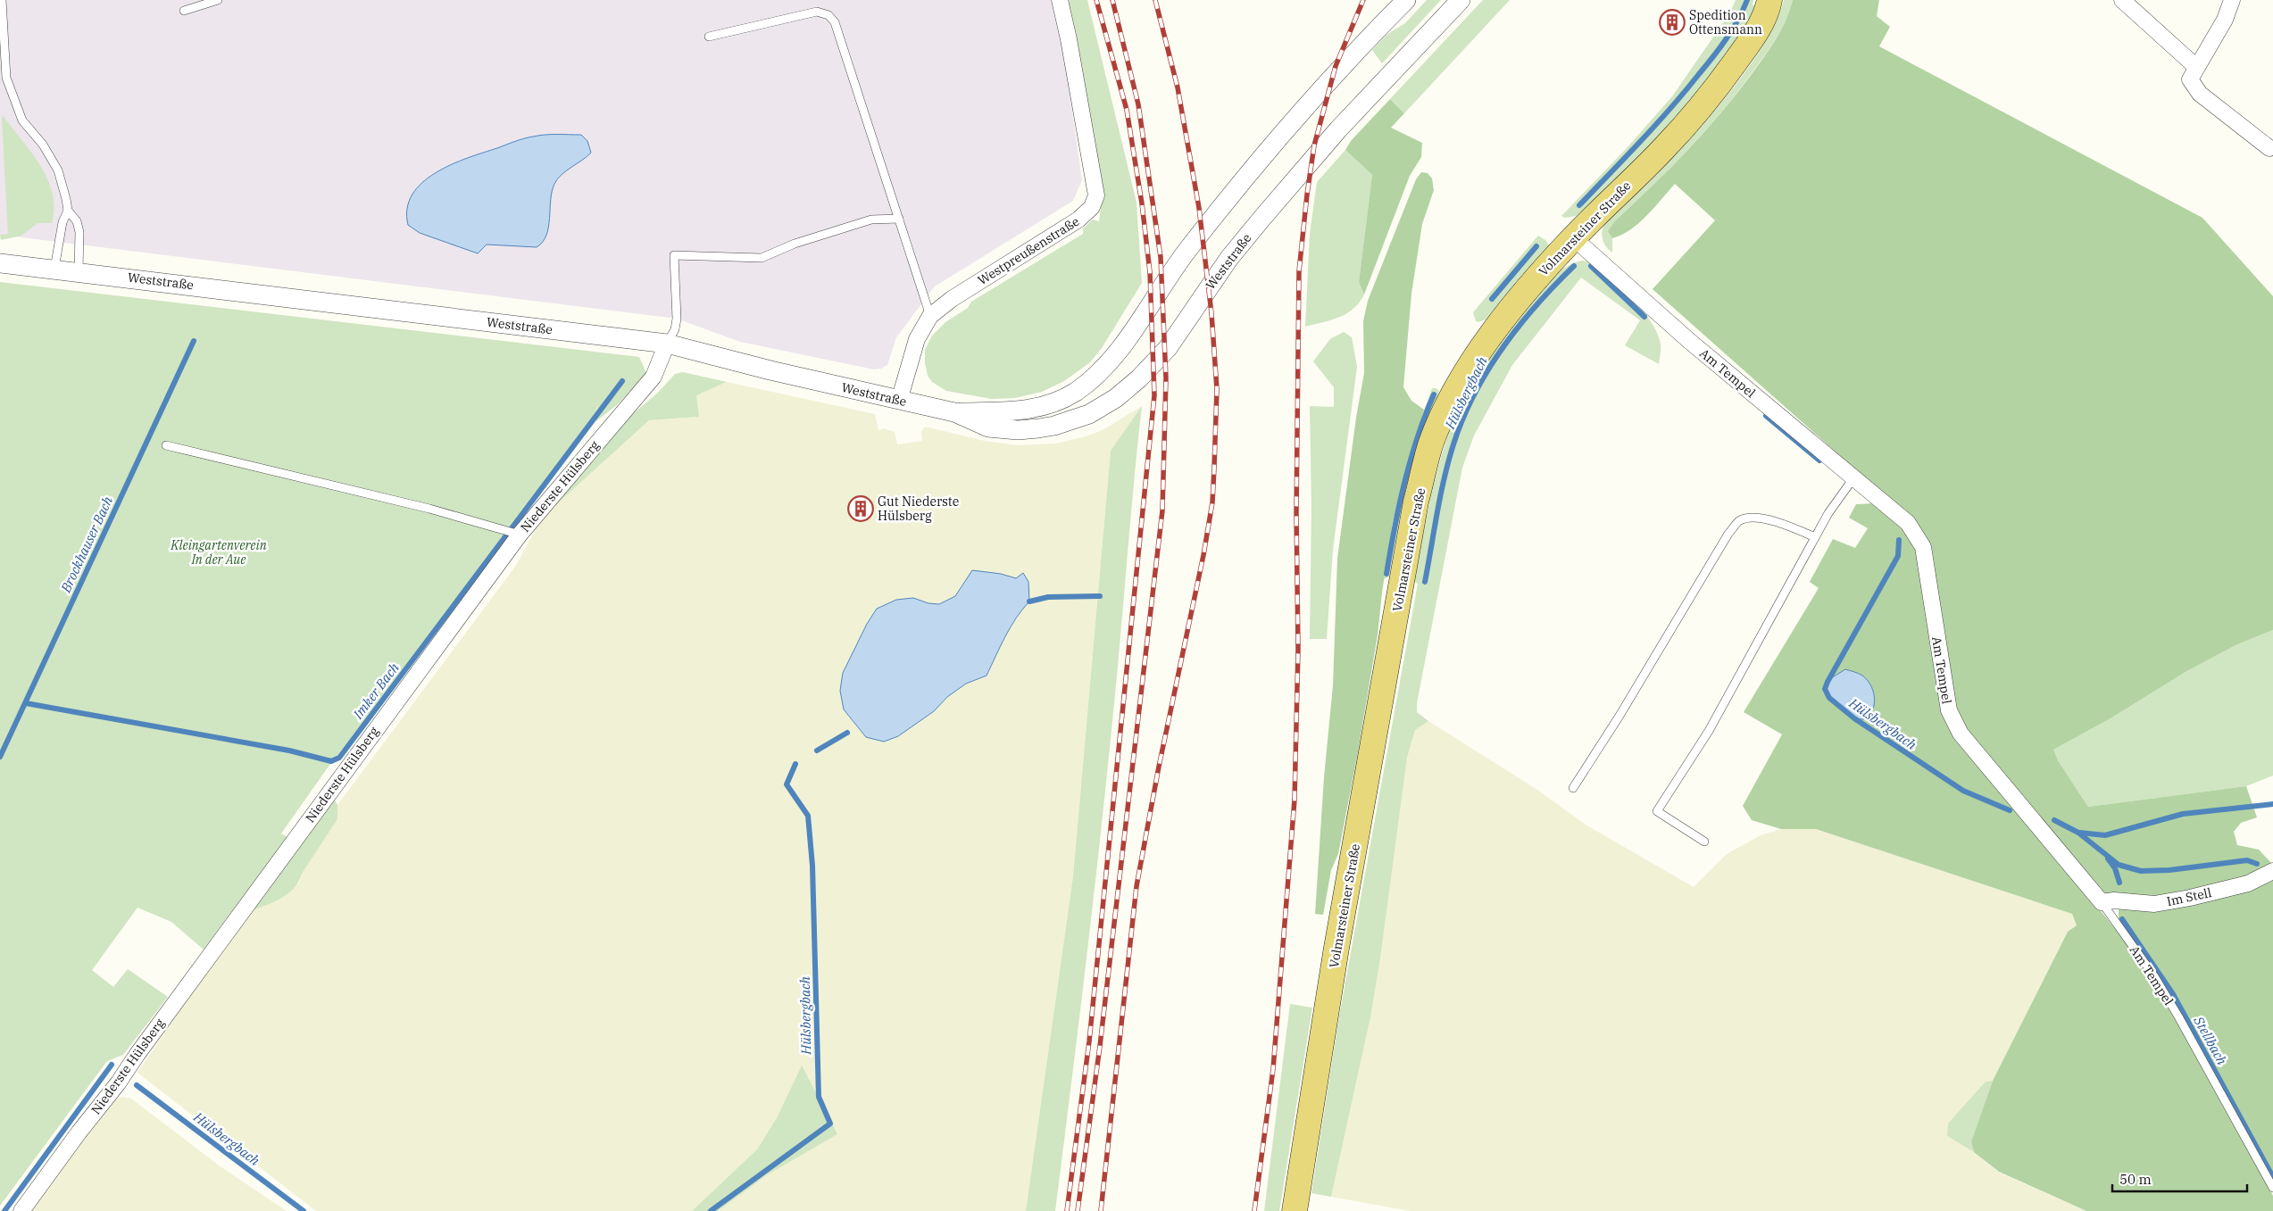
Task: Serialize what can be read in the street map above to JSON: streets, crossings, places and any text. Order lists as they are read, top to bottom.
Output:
{
  "streets": {
    "main road": ["Volmarsteiner Straße"],
    "street": [
      "Westpreußenstraße",
      "Weststraße",
      "Am Tempel",
      "Niederste Hülsberg",
      "Im Stell"
    ]
  },
  "crossings": [
    ["Volmarsteiner Straße", "Am Tempel"],
    ["Westpreußenstraße", "Weststraße"],
    ["Weststraße", "Niederste Hülsberg"],
    ["Am Tempel", "Im Stell"]
  ],
  "water": [
    "Hülsbergbach",
    "Brockhauser Bach",
    "Imker Bach",
    "Stellbach"
  ],
  "parks": ["Kleingartenverein In der Aue"],
  "places": {
    "building": ["Spedition Ottensmann", "Gut Niederste Hülsberg"]
  },
  "scale_bar": "50 m"
}
